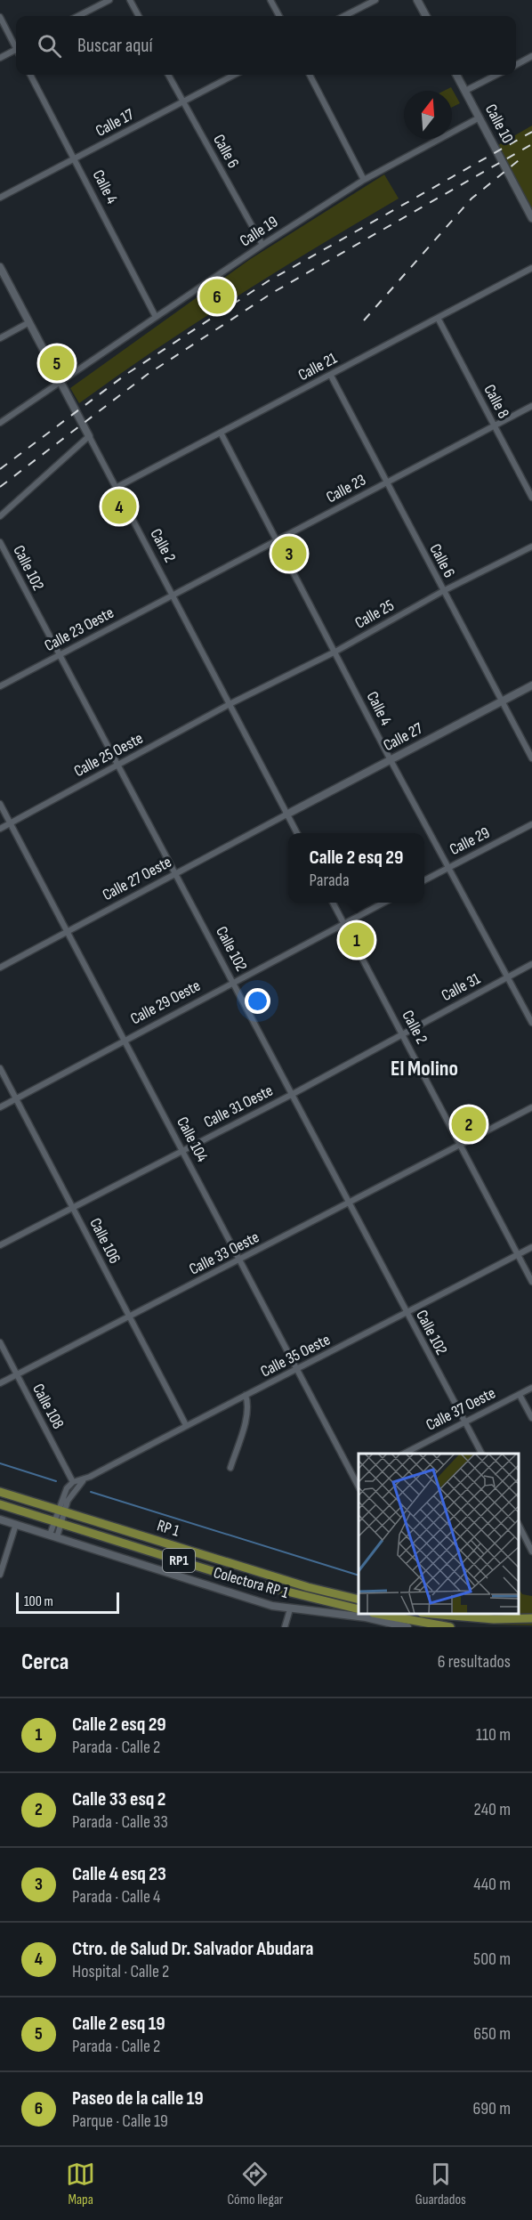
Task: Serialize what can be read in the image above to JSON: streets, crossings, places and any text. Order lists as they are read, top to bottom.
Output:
{
  "streets": {
    "main road": ["RP 1", "RP1"],
    "street": [
      "Calle 17",
      "Calle 10",
      "Calle 6",
      "Calle 4",
      "Calle 19",
      "Calle 21",
      "Calle 8",
      "Calle 23",
      "Calle 2",
      "Calle 102",
      "Calle 25",
      "Calle 23 Oeste",
      "Calle 27",
      "Calle 25 Oeste",
      "Calle 29",
      "Calle 27 Oeste",
      "Calle 31",
      "Calle 29 Oeste",
      "Calle 31 Oeste",
      "Calle 104",
      "Calle 106",
      "Calle 33 Oeste",
      "Calle 35 Oeste",
      "Calle 108",
      "Calle 37 Oeste",
      "Colectora RP 1"
    ]
  },
  "crossings": [
    ["Calle 17", "Calle 6"],
    ["Calle 17", "Calle 4"],
    ["Calle 10", "Calle 19"],
    ["Calle 6", "Calle 19"],
    ["Calle 6", "Calle 21"],
    ["Calle 6", "Calle 23"],
    ["Calle 6", "Calle 25"],
    ["Calle 6", "Calle 27"],
    ["Calle 4", "Calle 19"],
    ["Calle 4", "Calle 21"],
    ["Calle 4", "Calle 23"],
    ["Calle 4", "Calle 25"],
    ["Calle 4", "Calle 27"],
    ["Calle 4", "Calle 29"],
    ["Calle 4", "Calle 31"],
    ["Calle 19", "Calle 2"],
    ["Calle 21", "Calle 8"],
    ["Calle 21", "Calle 2"],
    ["Calle 8", "Calle 23"],
    ["Calle 23", "Calle 2"],
    ["Calle 23", "Calle 23 Oeste"],
    ["Calle 2", "Calle 25"],
    ["Calle 2", "Calle 23 Oeste"],
    ["Calle 2", "Calle 27"],
    ["Calle 2", "Calle 25 Oeste"],
    ["Calle 2", "Calle 27 Oeste"],
    ["Calle 2", "Calle 31"],
    ["Calle 2", "Calle 29 Oeste"],
    ["Calle 2", "Calle 31 Oeste"],
    ["Calle 2", "Calle 33 Oeste"],
    ["Calle 2", "Calle 35 Oeste"],
    ["Calle 102", "Calle 23 Oeste"],
    ["Calle 102", "Calle 25 Oeste"],
    ["Calle 102", "Calle 27 Oeste"],
    ["Calle 102", "Calle 29 Oeste"],
    ["Calle 102", "Calle 31 Oeste"],
    ["Calle 102", "Calle 33 Oeste"],
    ["Calle 102", "Calle 35 Oeste"],
    ["Calle 102", "Calle 37 Oeste"],
    ["Calle 25", "Calle 25 Oeste"],
    ["Calle 27", "Calle 27 Oeste"],
    ["Calle 25 Oeste", "Calle 104"],
    ["Calle 27 Oeste", "Calle 104"],
    ["Calle 31", "Calle 31 Oeste"],
    ["Calle 29 Oeste", "Calle 104"],
    ["Calle 29 Oeste", "Calle 106"],
    ["Calle 31 Oeste", "Calle 104"],
    ["Calle 31 Oeste", "Calle 106"],
    ["Calle 104", "Calle 33 Oeste"],
    ["Calle 104", "Calle 35 Oeste"],
    ["Calle 106", "Calle 33 Oeste"],
    ["Calle 106", "Calle 35 Oeste"],
    ["Calle 33 Oeste", "Calle 108"],
    ["Calle 35 Oeste", "Calle 108"],
    ["Calle 35 Oeste", "RP 1"]
  ],
  "districts": ["El Molino"],
  "scale_bar": "100 m",
  "north": "top",
  "page": {
    "search": "Buscar aquí",
    "pins": [
      "6",
      "5",
      "4",
      "3",
      "1",
      "2"
    ],
    "popup": ["Calle 2 esq 29", "Parada"],
    "scale": "100 m",
    "heading": ["Cerca", "6 resultados"],
    "list": [
      {
        "mark": "1",
        "name": "Calle 2 esq 29",
        "note": "Parada · Calle 2",
        "value": "110 m"
      },
      {
        "mark": "2",
        "name": "Calle 33 esq 2",
        "note": "Parada · Calle 33",
        "value": "240 m"
      },
      {
        "mark": "3",
        "name": "Calle 4 esq 23",
        "note": "Parada · Calle 4",
        "value": "440 m"
      },
      {
        "mark": "4",
        "name": "Ctro. de Salud Dr. Salvador Abudara",
        "note": "Hospital · Calle 2",
        "value": "500 m"
      },
      {
        "mark": "5",
        "name": "Calle 2 esq 19",
        "note": "Parada · Calle 2",
        "value": "650 m"
      },
      {
        "mark": "6",
        "name": "Paseo de la calle 19",
        "note": "Parque · Calle 19",
        "value": "690 m"
      }
    ],
    "nav": ["Mapa", "Cómo llegar", "Guardados"]
  }
}
